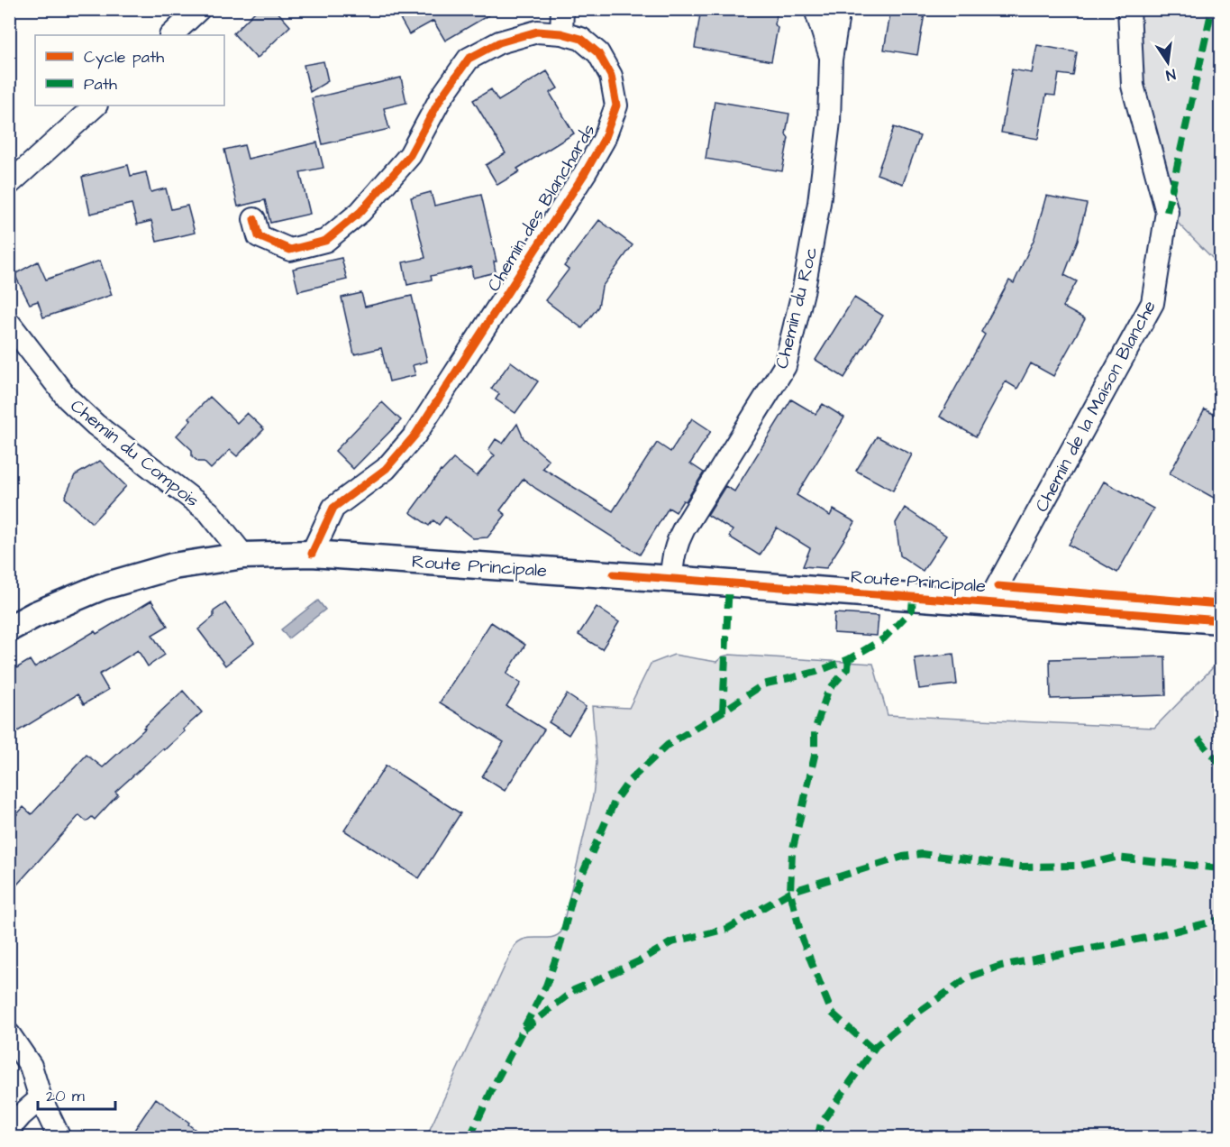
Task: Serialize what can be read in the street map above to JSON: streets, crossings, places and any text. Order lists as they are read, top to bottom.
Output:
{
  "streets": {
    "street": [
      "Chemin des Blanchards",
      "Chemin du Roc",
      "Chemin de la Maison Blanche",
      "Chemin du Compois",
      "Route Principale"
    ]
  },
  "crossings": [
    ["Chemin des Blanchards", "Route Principale"],
    ["Chemin du Roc", "Route Principale"],
    ["Chemin de la Maison Blanche", "Route Principale"],
    ["Chemin du Compois", "Route Principale"]
  ],
  "legend": ["Cycle path", "Path"],
  "scale_bar": "20 m",
  "north": "bottom"
}
